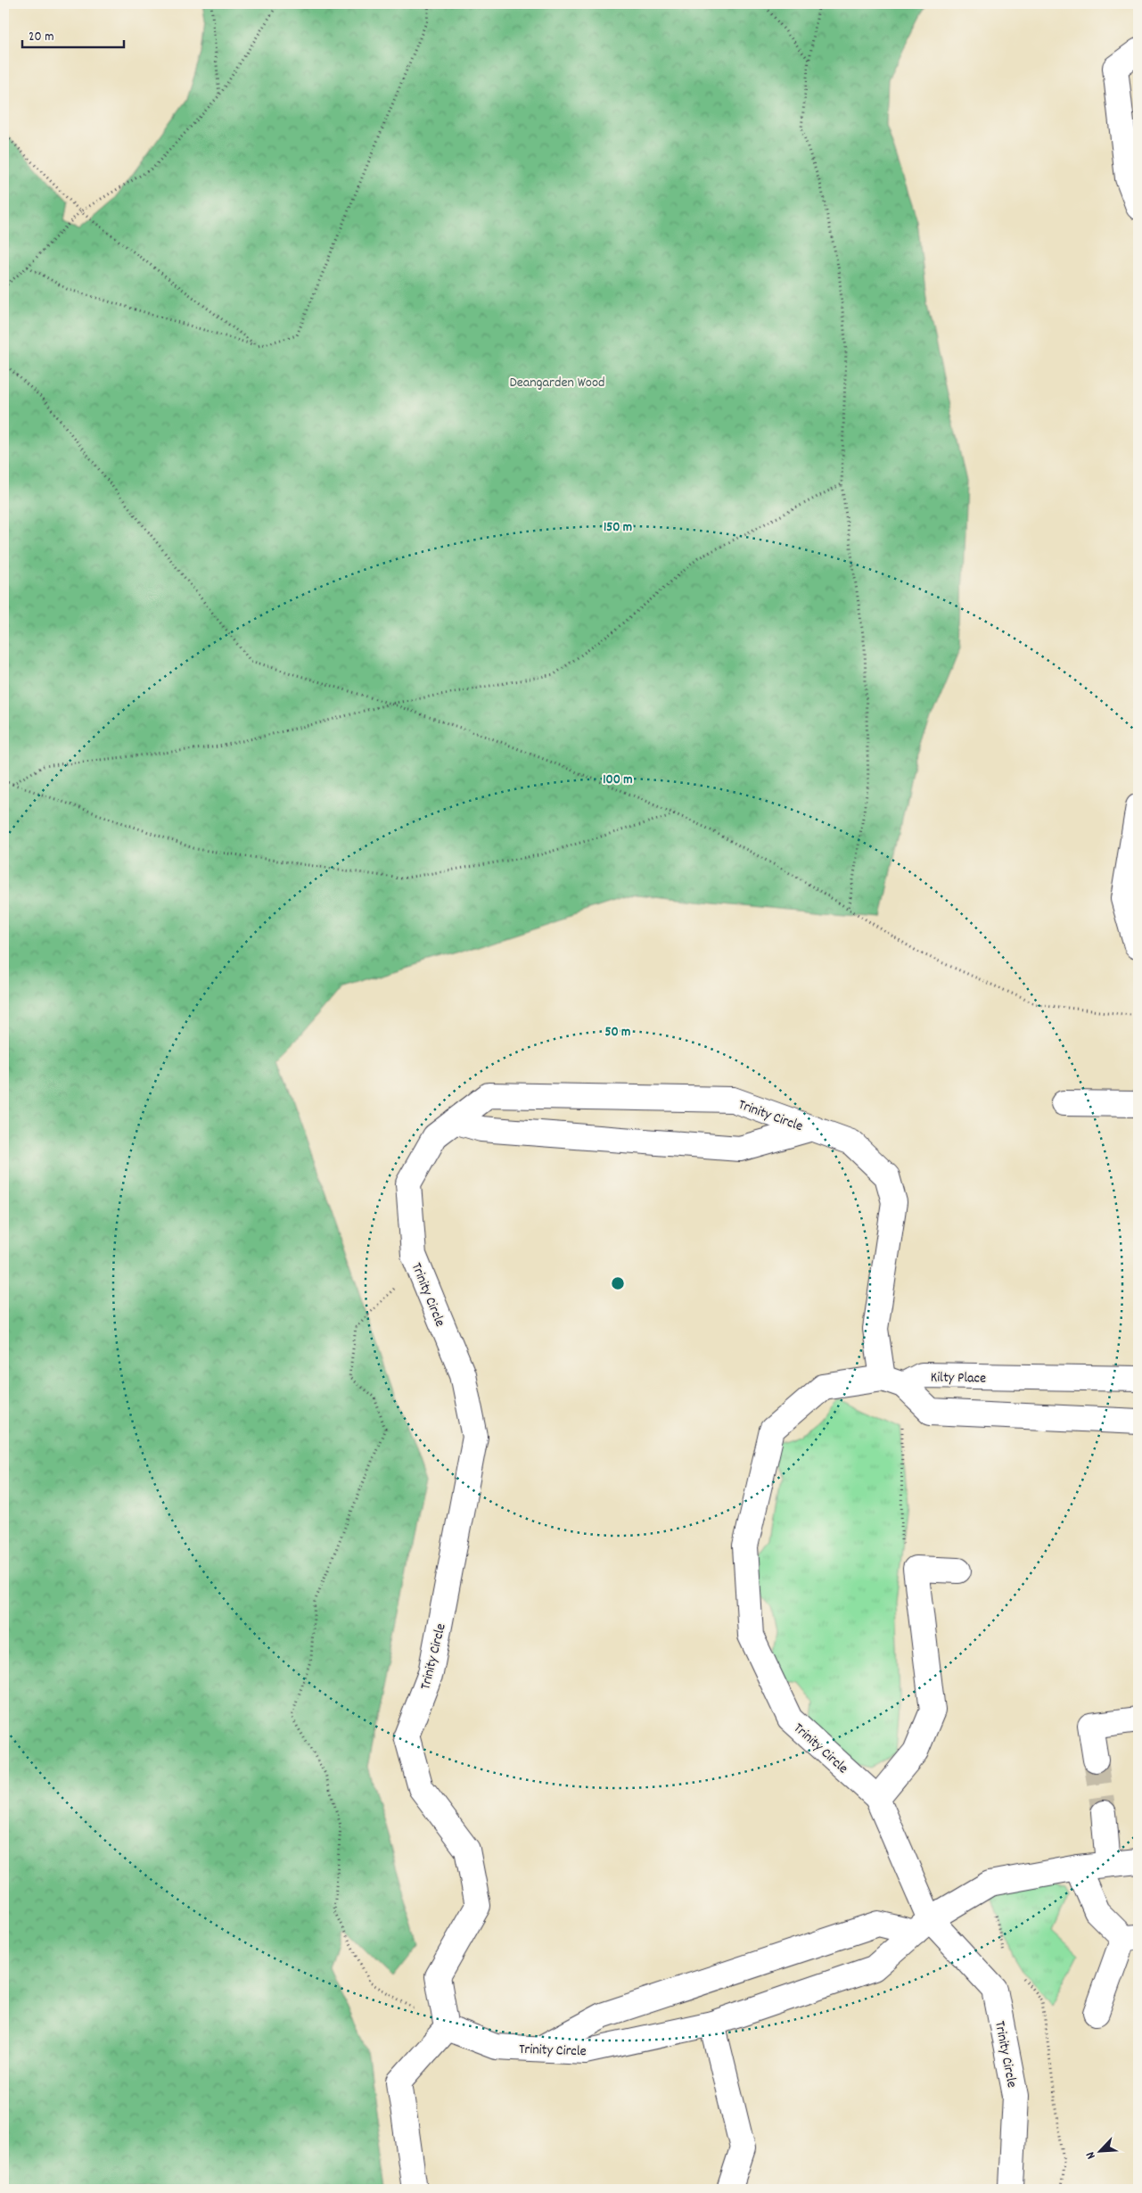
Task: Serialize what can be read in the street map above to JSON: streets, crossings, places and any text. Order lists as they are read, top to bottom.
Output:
{
  "streets": {
    "street": ["Trinity Circle", "Kilty Place"]
  },
  "crossings": [
    ["Trinity Circle", "Kilty Place"]
  ],
  "parks": ["Deangarden Wood"],
  "scale_bar": "20 m",
  "north": "bottom left",
  "rings": ["150 m", "100 m", "50 m"]
}
